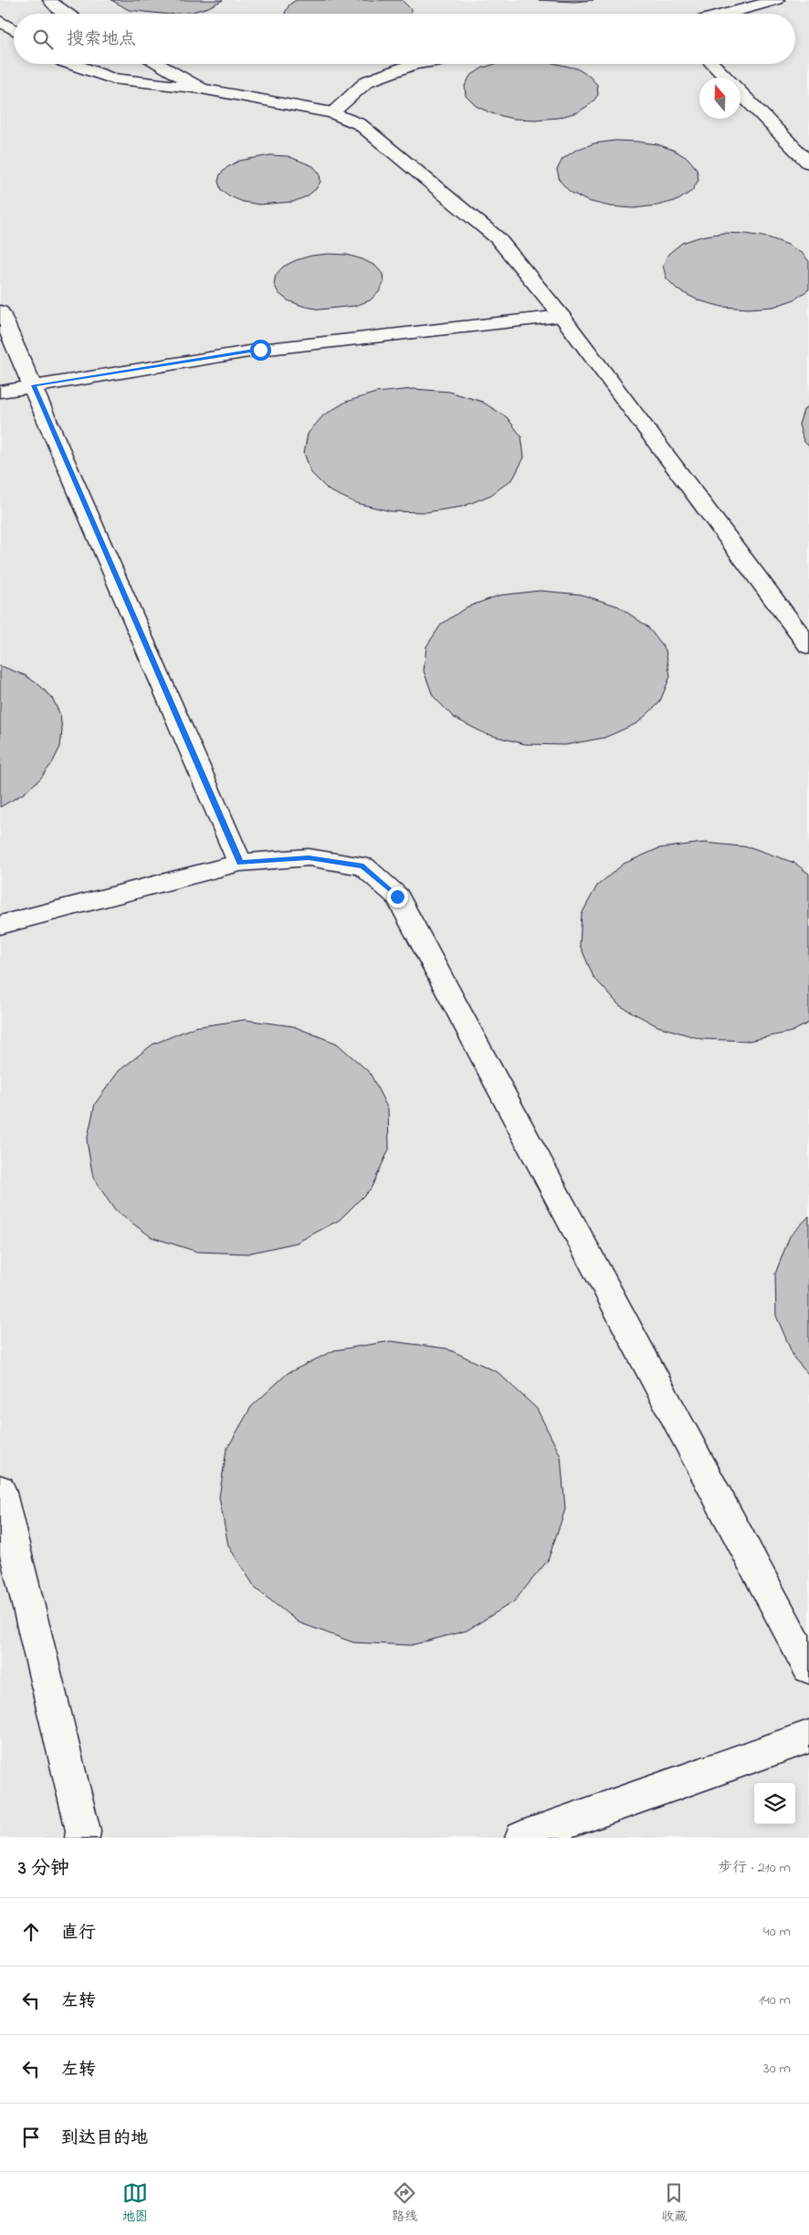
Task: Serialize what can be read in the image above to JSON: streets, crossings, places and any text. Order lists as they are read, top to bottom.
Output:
{
  "north": "top",
  "page": {
    "search": "搜索地点",
    "heading": ["3 分钟", "步行 · 210 m"],
    "list": [
      ["直行", "40 m"],
      ["左转", "140 m"],
      ["左转", "30 m"],
      "到达目的地"
    ],
    "nav": ["地图", "路线", "收藏"]
  }
}
